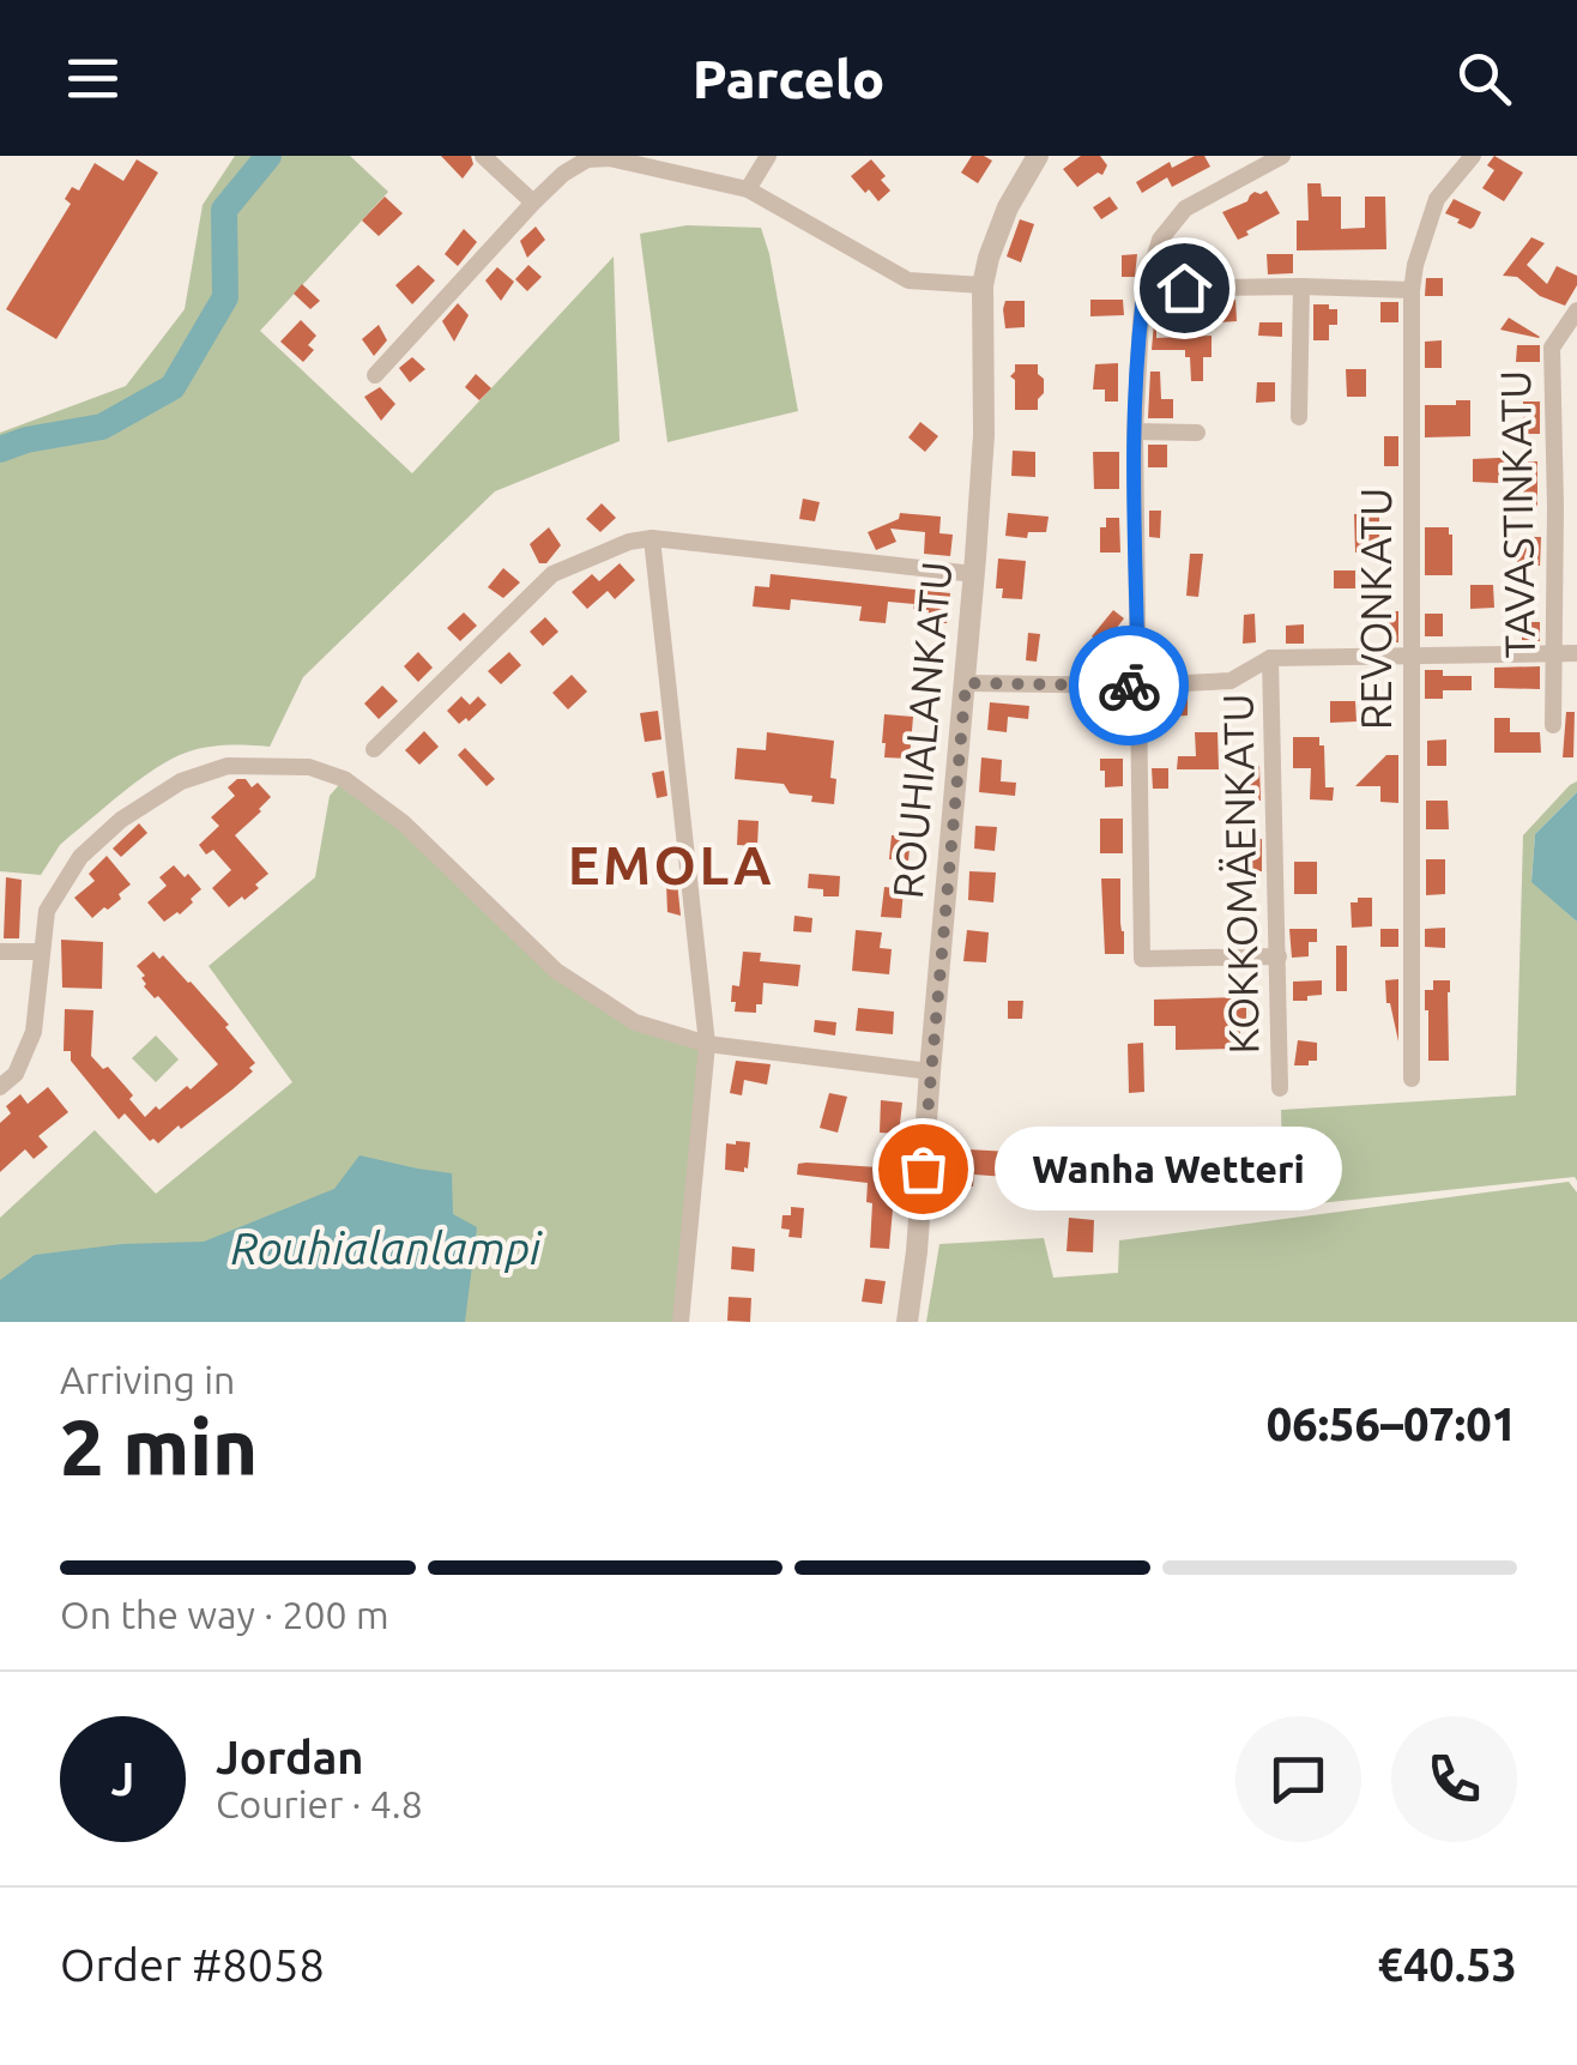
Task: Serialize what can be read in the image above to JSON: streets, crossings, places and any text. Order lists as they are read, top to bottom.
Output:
{
  "streets": {
    "street": [
      "TAVASTINKATU",
      "REVONKATU",
      "ROUHIALANKATU",
      "KOKKOMÄENKATU"
    ]
  },
  "districts": ["EMOLA"],
  "water": ["Rouhialanlampi"],
  "places": ["Wanha Wetteri"],
  "page": {
    "header": "Parcelo",
    "bubble": "Wanha Wetteri",
    "heading": ["2 min", "Arriving in", "06:56–07:01"],
    "panel": [
      "Jordan",
      "Courier · 4.8",
      "Order #8058",
      "€40.53"
    ],
    "bar": "On the way · 200 m",
    "round": "J"
  }
}
